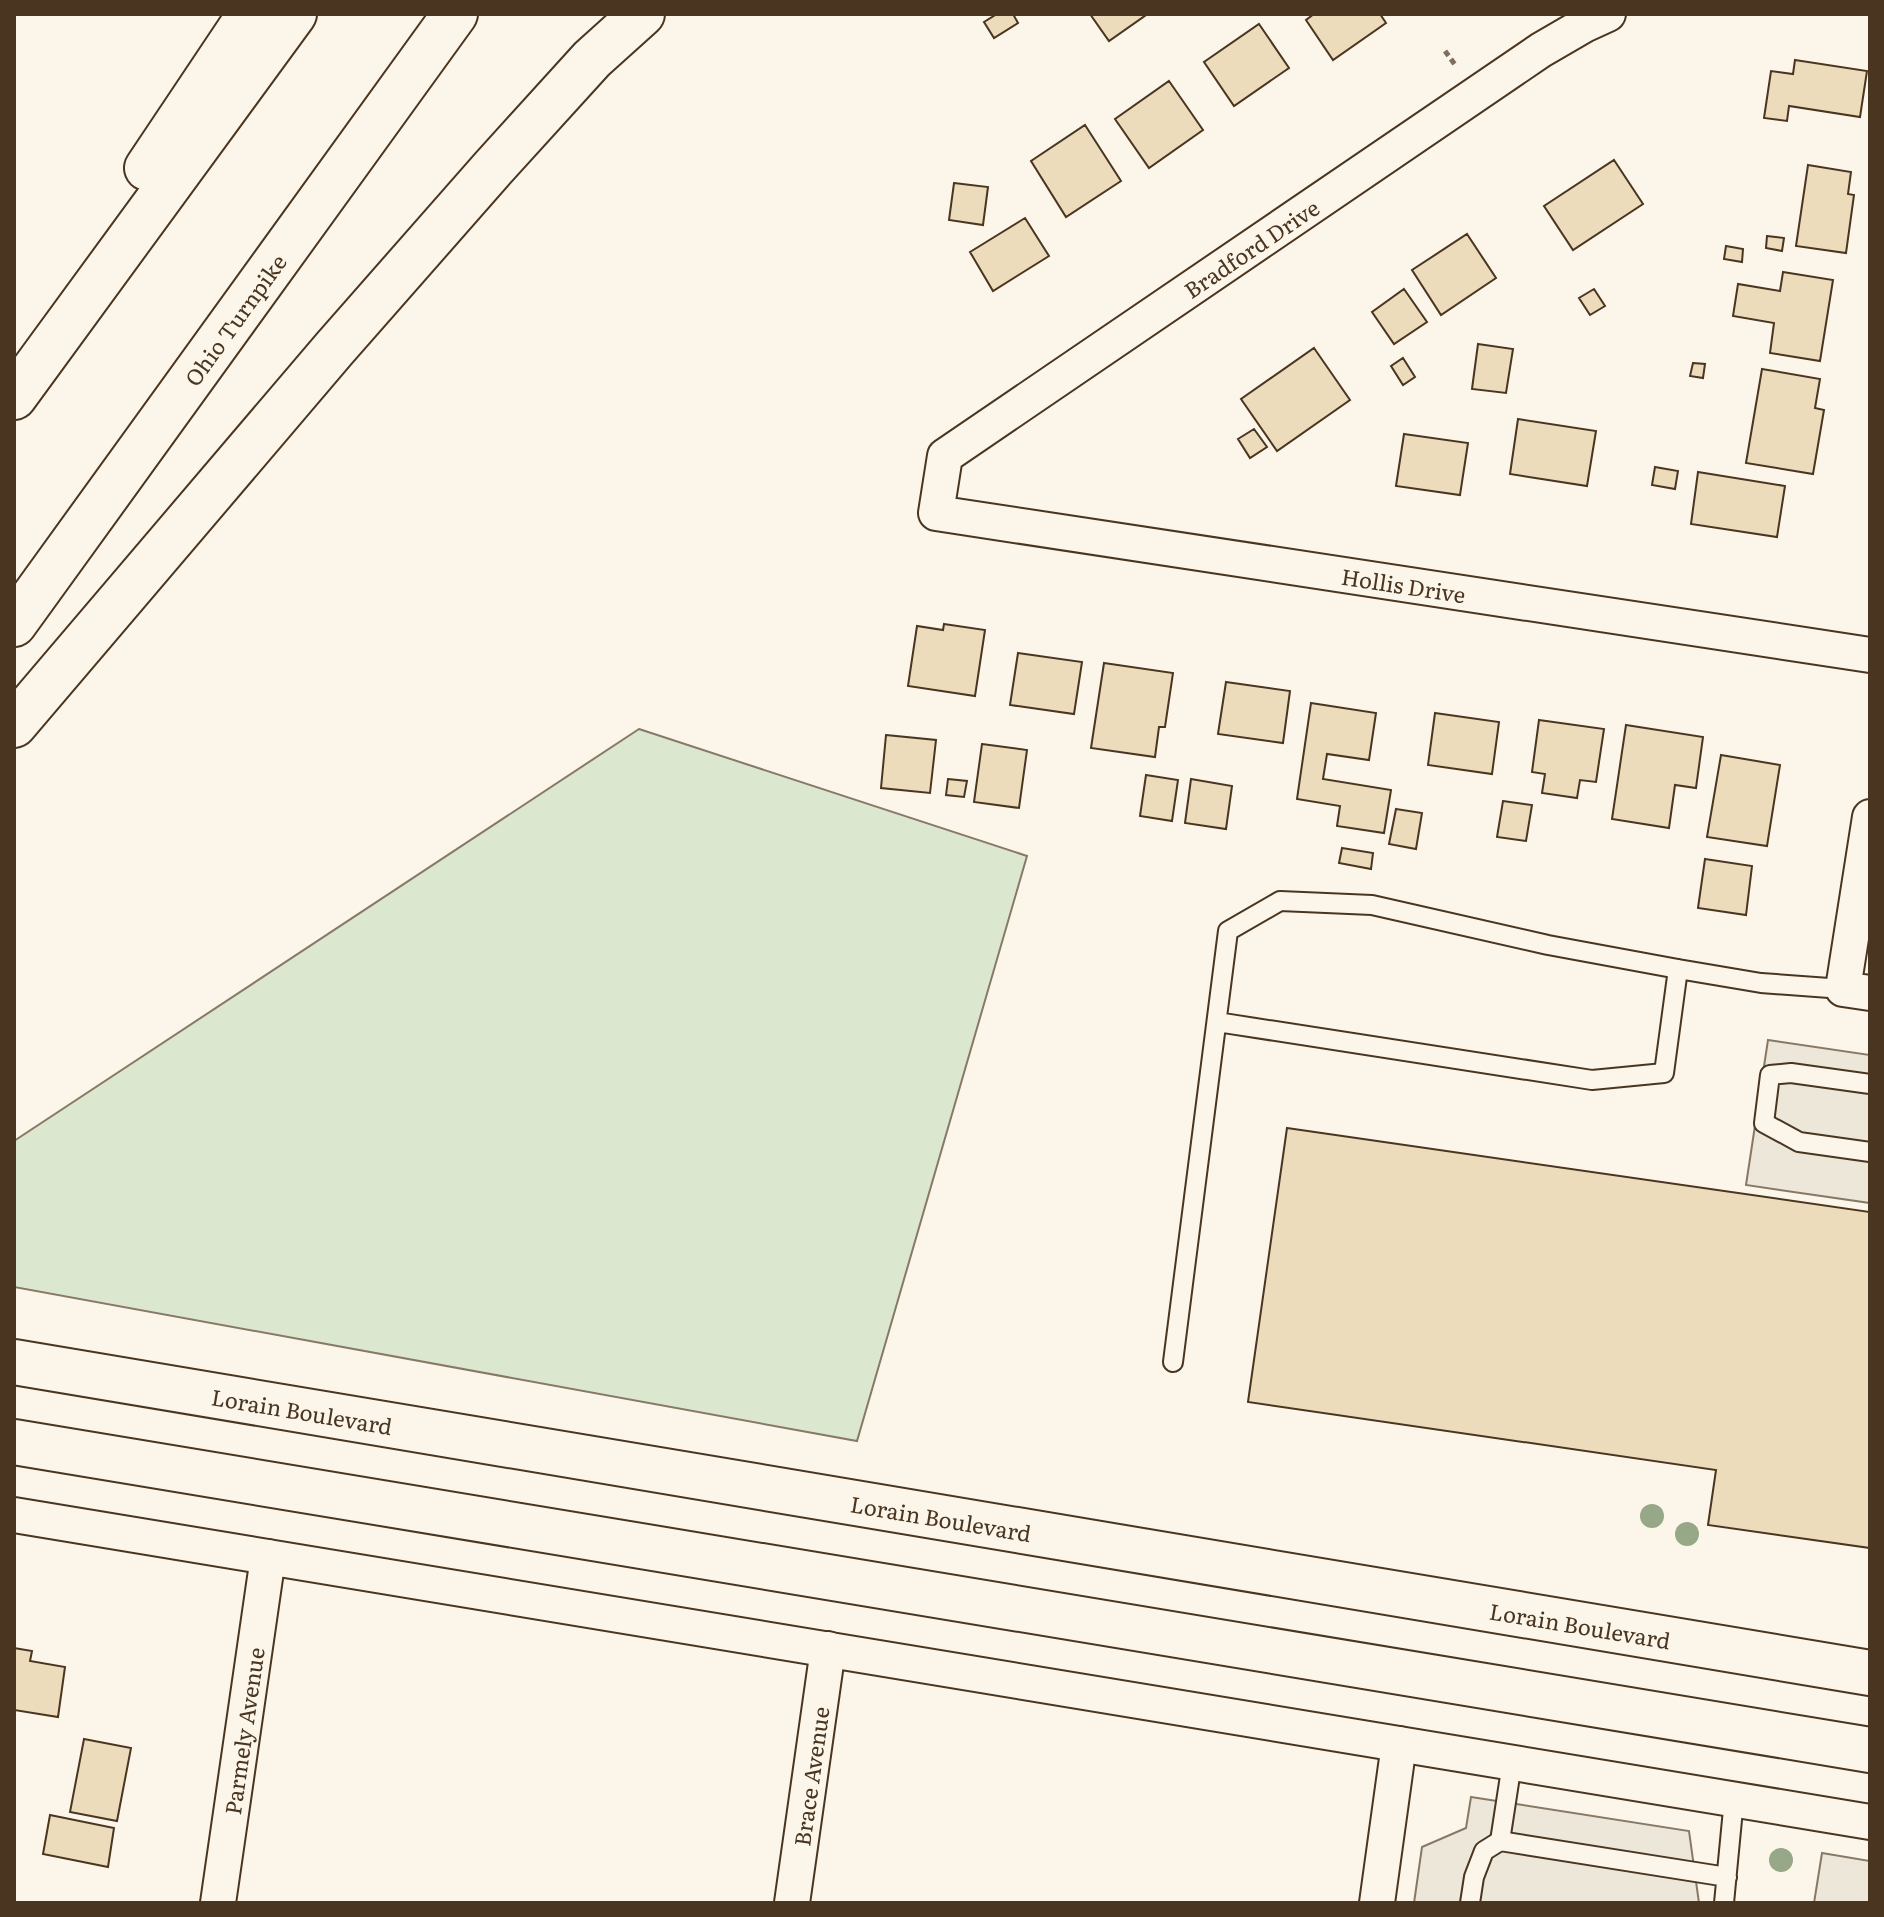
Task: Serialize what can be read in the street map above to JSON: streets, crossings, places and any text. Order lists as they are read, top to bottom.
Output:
{
  "streets": {
    "highway": ["Ohio Turnpike", "Lorain Boulevard"],
    "street": [
      "Bradford Drive",
      "Hollis Drive",
      "Parmely Avenue",
      "Brace Avenue"
    ]
  },
  "crossings": [
    ["Bradford Drive", "Hollis Drive"]
  ]
}
